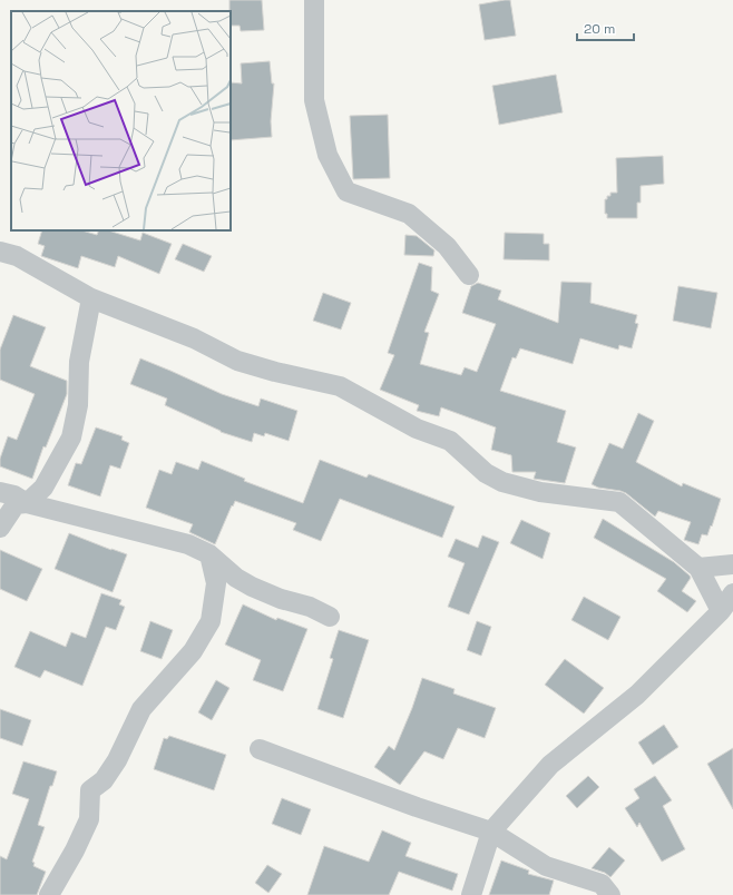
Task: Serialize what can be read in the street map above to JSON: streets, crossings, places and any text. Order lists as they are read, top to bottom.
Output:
{
  "scale_bar": "20 m"
}
